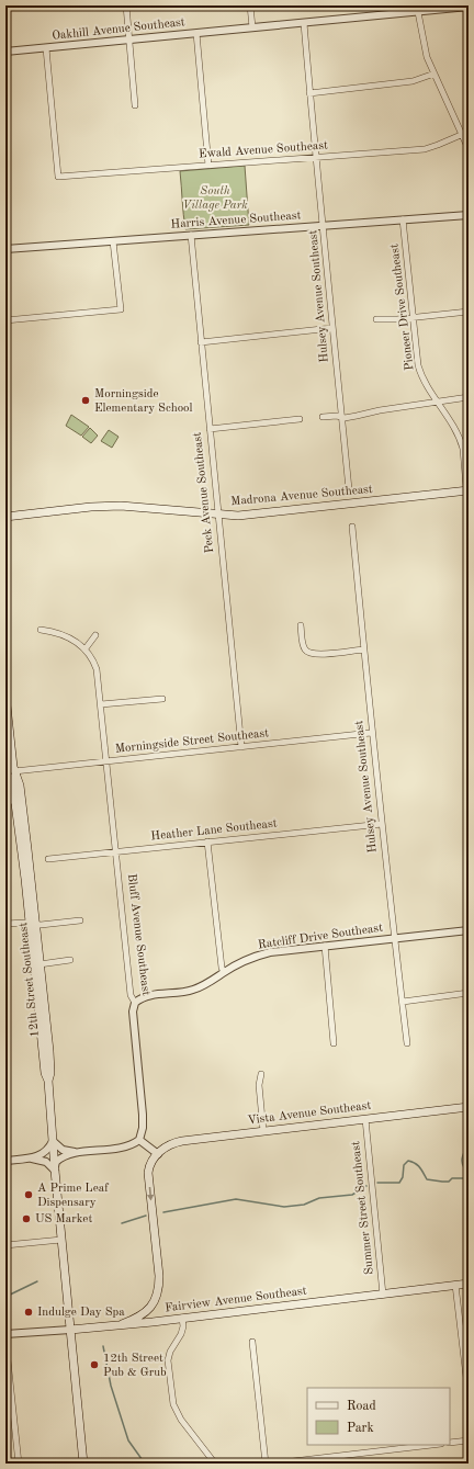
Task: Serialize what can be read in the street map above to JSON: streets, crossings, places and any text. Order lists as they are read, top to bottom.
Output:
{
  "streets": {
    "main road": [
      "Madrona Avenue Southeast",
      "12th Street Southeast",
      "Vista Avenue Southeast",
      "Fairview Avenue Southeast"
    ],
    "street": [
      "Oakhill Avenue Southeast",
      "Ewald Avenue Southeast",
      "Harris Avenue Southeast",
      "Hulsey Avenue Southeast",
      "Pioneer Drive Southeast",
      "Peck Avenue Southeast",
      "Morningside Street Southeast",
      "Heather Lane Southeast",
      "Bluff Avenue Southeast",
      "Ratcliff Drive Southeast",
      "Summer Street Southeast"
    ]
  },
  "crossings": [
    ["Oakhill Avenue Southeast", "Ewald Avenue Southeast"],
    ["Oakhill Avenue Southeast", "Hulsey Avenue Southeast"],
    ["Ewald Avenue Southeast", "Hulsey Avenue Southeast"],
    ["Harris Avenue Southeast", "Hulsey Avenue Southeast"],
    ["Harris Avenue Southeast", "Pioneer Drive Southeast"],
    ["Harris Avenue Southeast", "Peck Avenue Southeast"],
    ["Hulsey Avenue Southeast", "Morningside Street Southeast"],
    ["Hulsey Avenue Southeast", "Heather Lane Southeast"],
    ["Hulsey Avenue Southeast", "Ratcliff Drive Southeast"],
    ["Pioneer Drive Southeast", "Madrona Avenue Southeast"],
    ["Peck Avenue Southeast", "Madrona Avenue Southeast"],
    ["Peck Avenue Southeast", "Morningside Street Southeast"],
    ["Morningside Street Southeast", "Bluff Avenue Southeast"],
    ["Morningside Street Southeast", "12th Street Southeast"],
    ["Heather Lane Southeast", "Bluff Avenue Southeast"],
    ["Bluff Avenue Southeast", "Ratcliff Drive Southeast"],
    ["12th Street Southeast", "Fairview Avenue Southeast"],
    ["Vista Avenue Southeast", "Summer Street Southeast"],
    ["Summer Street Southeast", "Fairview Avenue Southeast"]
  ],
  "parks": ["South Village Park"],
  "places": [
    "Morningside Elementary School",
    "A Prime Leaf Dispensary",
    "US Market",
    "Indulge Day Spa",
    "12th Street Pub & Grub"
  ],
  "legend": ["Road", "Park"]
}
